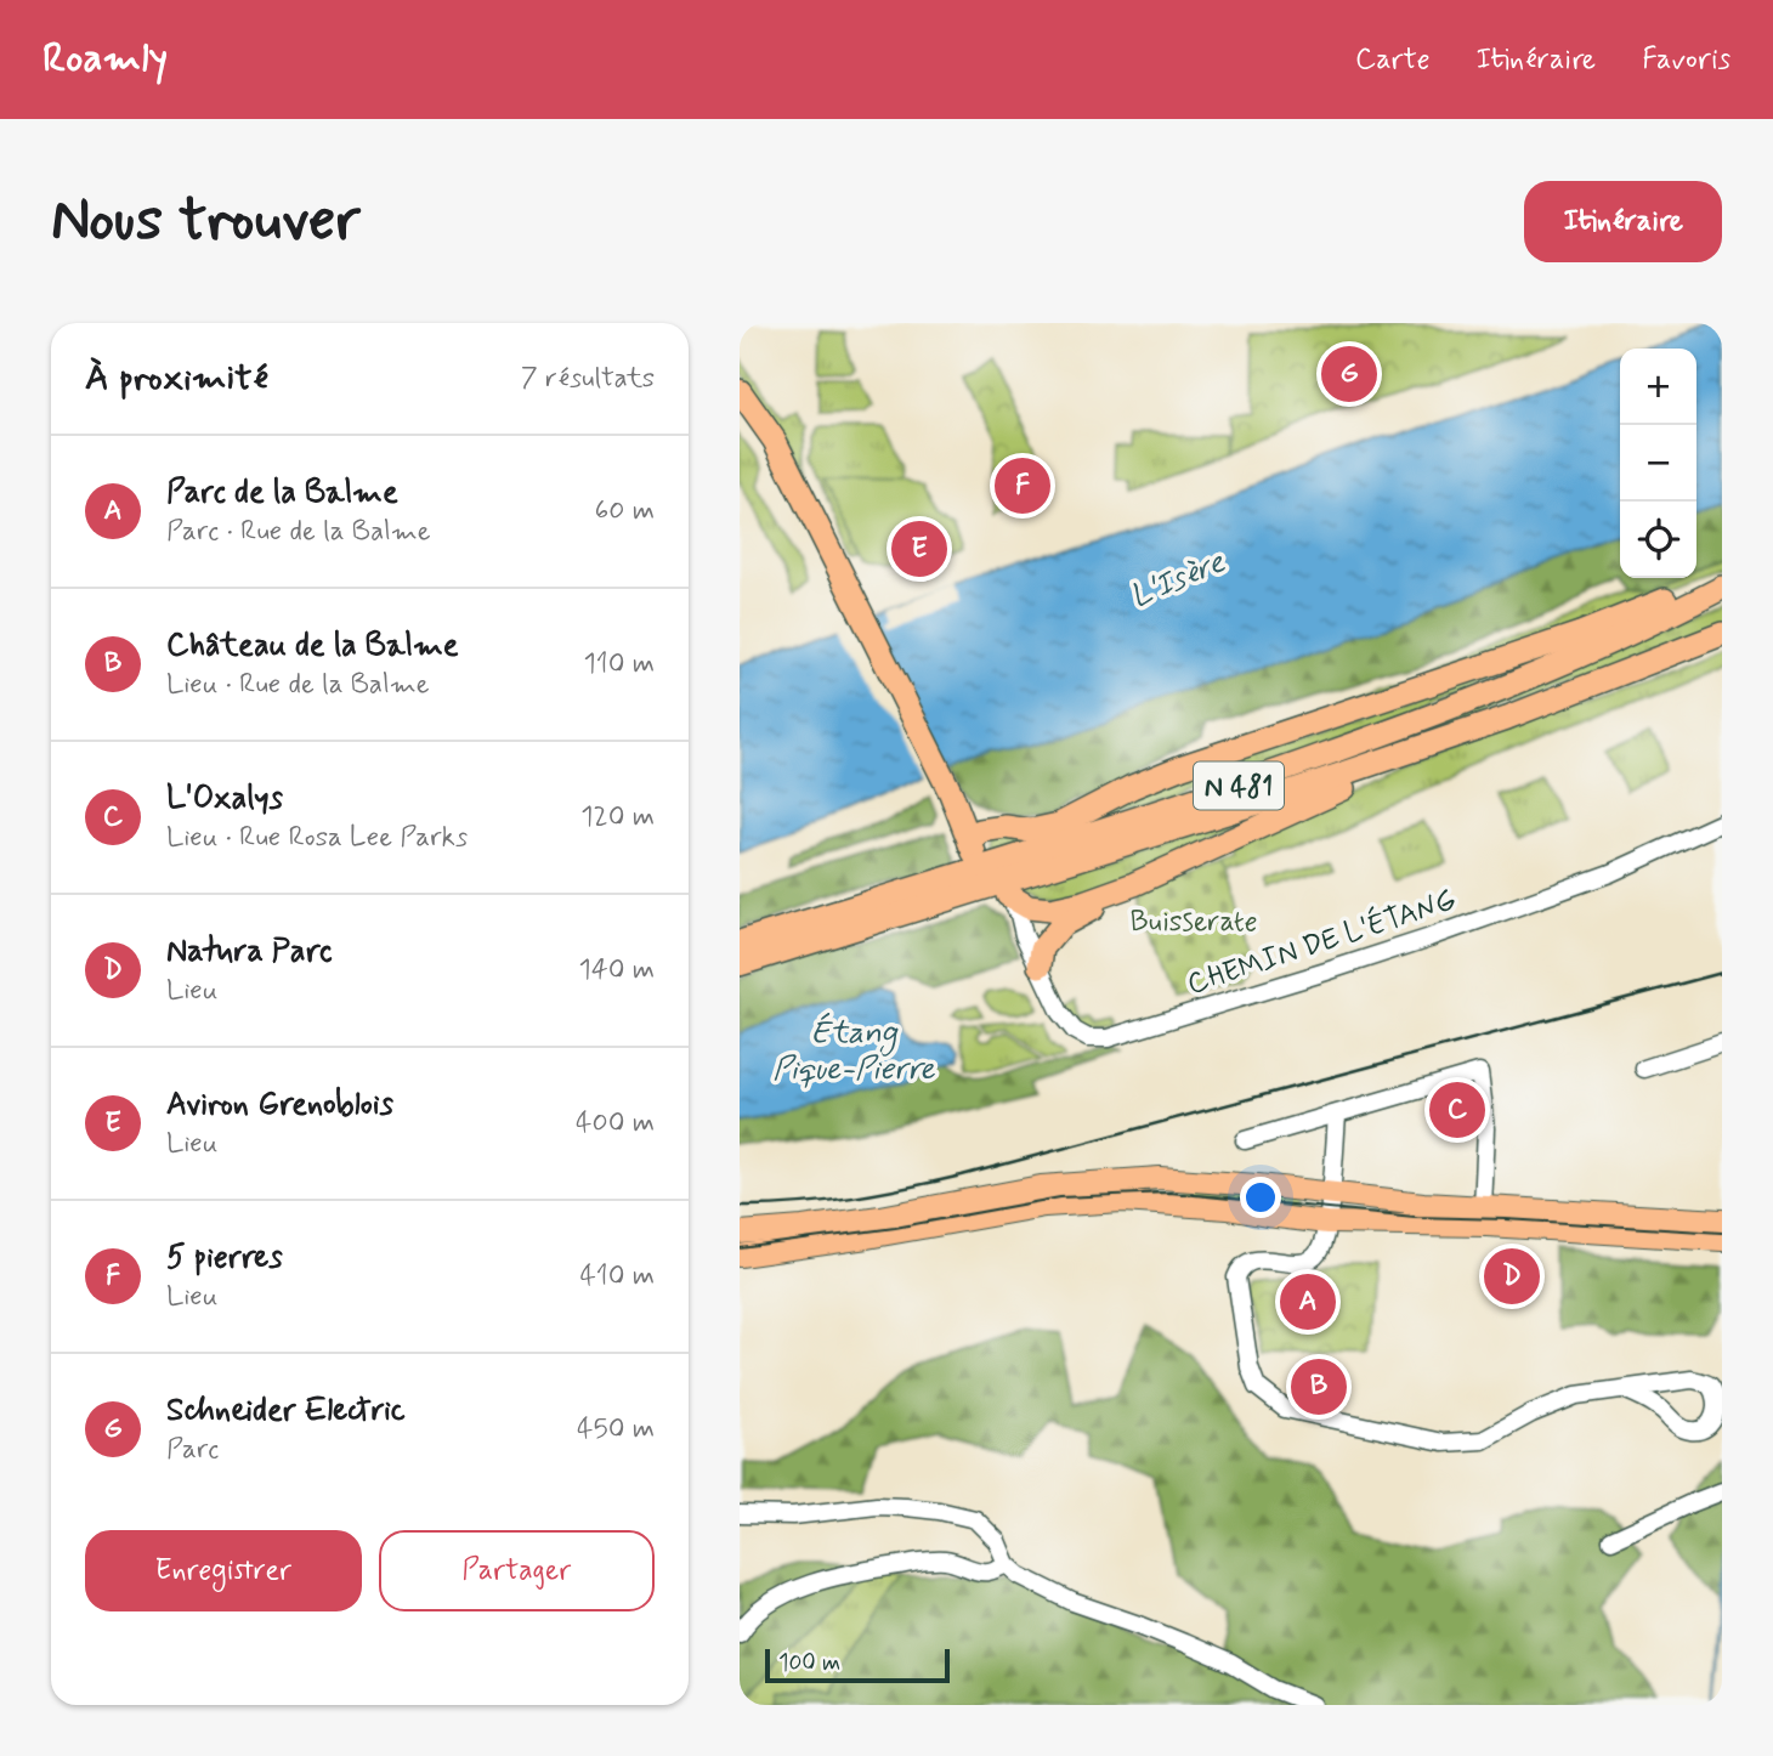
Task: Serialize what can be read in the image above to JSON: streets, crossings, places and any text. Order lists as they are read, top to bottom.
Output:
{
  "streets": {
    "highway": ["N 481"],
    "street": ["CHEMIN DE L'ÉTANG"]
  },
  "water": ["L'Isère", "Étang Pique-Pierre"],
  "parks": ["Buisserate"],
  "scale_bar": "100 m",
  "page": {
    "header": "Roamly",
    "nav": ["Carte", "Itinéraire", "Favoris"],
    "buttons": [
      "Itinéraire",
      ["Enregistrer", "Partager"]
    ],
    "title": "Nous trouver",
    "heading": ["À proximité", "7 résultats"],
    "pins": [
      "G",
      "F",
      "E",
      "C",
      "D",
      "A",
      "B"
    ],
    "map_buttons": ["+", "−"],
    "list": [
      {
        "mark": "A",
        "name": "Parc de la Balme",
        "note": "Parc · Rue de la Balme",
        "value": "60 m"
      },
      {
        "mark": "B",
        "name": "Château de la Balme",
        "note": "Lieu · Rue de la Balme",
        "value": "110 m"
      },
      {
        "mark": "C",
        "name": "L'Oxalys",
        "note": "Lieu · Rue Rosa Lee Parks",
        "value": "120 m"
      },
      {
        "mark": "D",
        "name": "Natura Parc",
        "note": "Lieu",
        "value": "140 m"
      },
      {
        "mark": "E",
        "name": "Aviron Grenoblois",
        "note": "Lieu",
        "value": "400 m"
      },
      {
        "mark": "F",
        "name": "5 pierres",
        "note": "Lieu",
        "value": "410 m"
      },
      {
        "mark": "G",
        "name": "Schneider Electric",
        "note": "Parc",
        "value": "450 m"
      }
    ],
    "scale": "100 m"
  }
}
